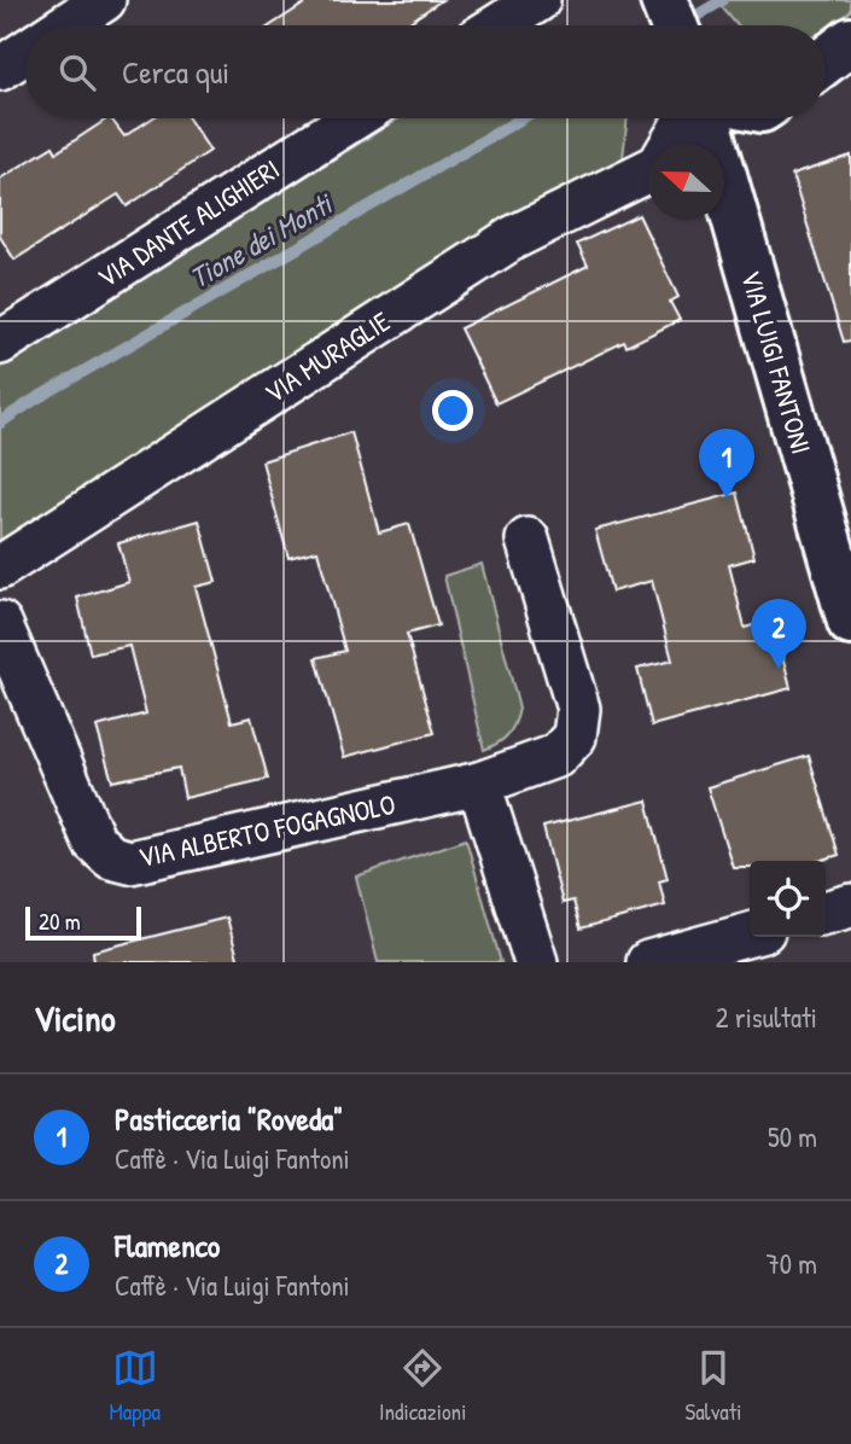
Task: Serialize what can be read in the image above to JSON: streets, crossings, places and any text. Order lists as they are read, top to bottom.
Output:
{
  "streets": {
    "street": [
      "VIA DANTE ALIGHIERI",
      "VIA MURAGLIE",
      "VIA LUIGI FANTONI",
      "VIA ALBERTO FOGAGNOLO"
    ]
  },
  "water": ["Tione dei Monti"],
  "scale_bar": "20 m",
  "north": "left",
  "page": {
    "search": "Cerca qui",
    "pins": ["1", "2"],
    "scale": "20 m",
    "heading": ["Vicino", "2 risultati"],
    "list": [
      {
        "mark": "1",
        "name": "Pasticceria \"Roveda\"",
        "note": "Caffè · Via Luigi Fantoni",
        "value": "50 m"
      },
      {
        "mark": "2",
        "name": "Flamenco",
        "note": "Caffè · Via Luigi Fantoni",
        "value": "70 m"
      }
    ],
    "nav": ["Mappa", "Indicazioni", "Salvati"]
  }
}
